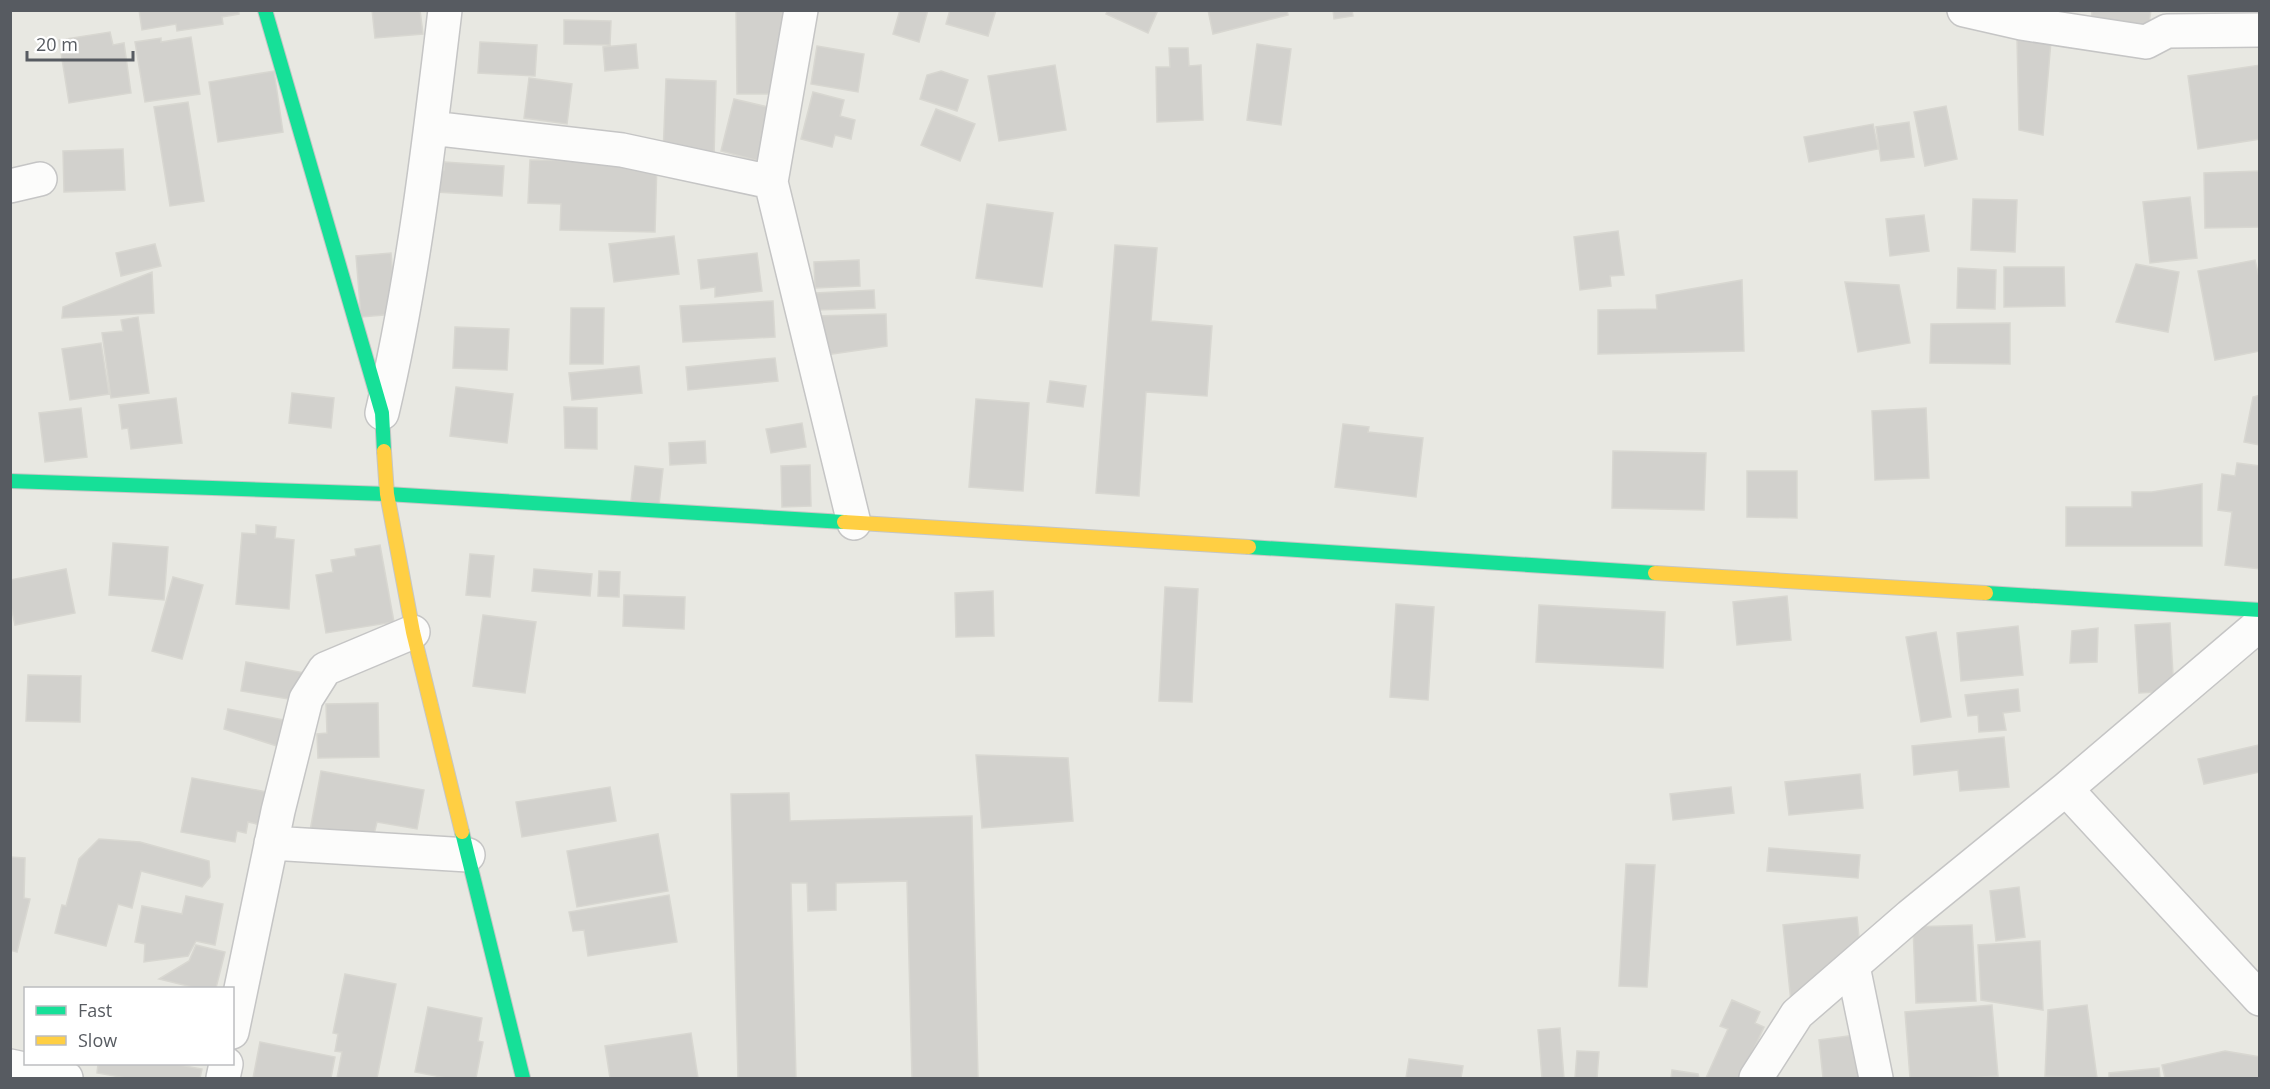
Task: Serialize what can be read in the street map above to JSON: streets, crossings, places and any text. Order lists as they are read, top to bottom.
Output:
{
  "legend": ["Fast", "Slow"],
  "scale_bar": "20 m"
}
